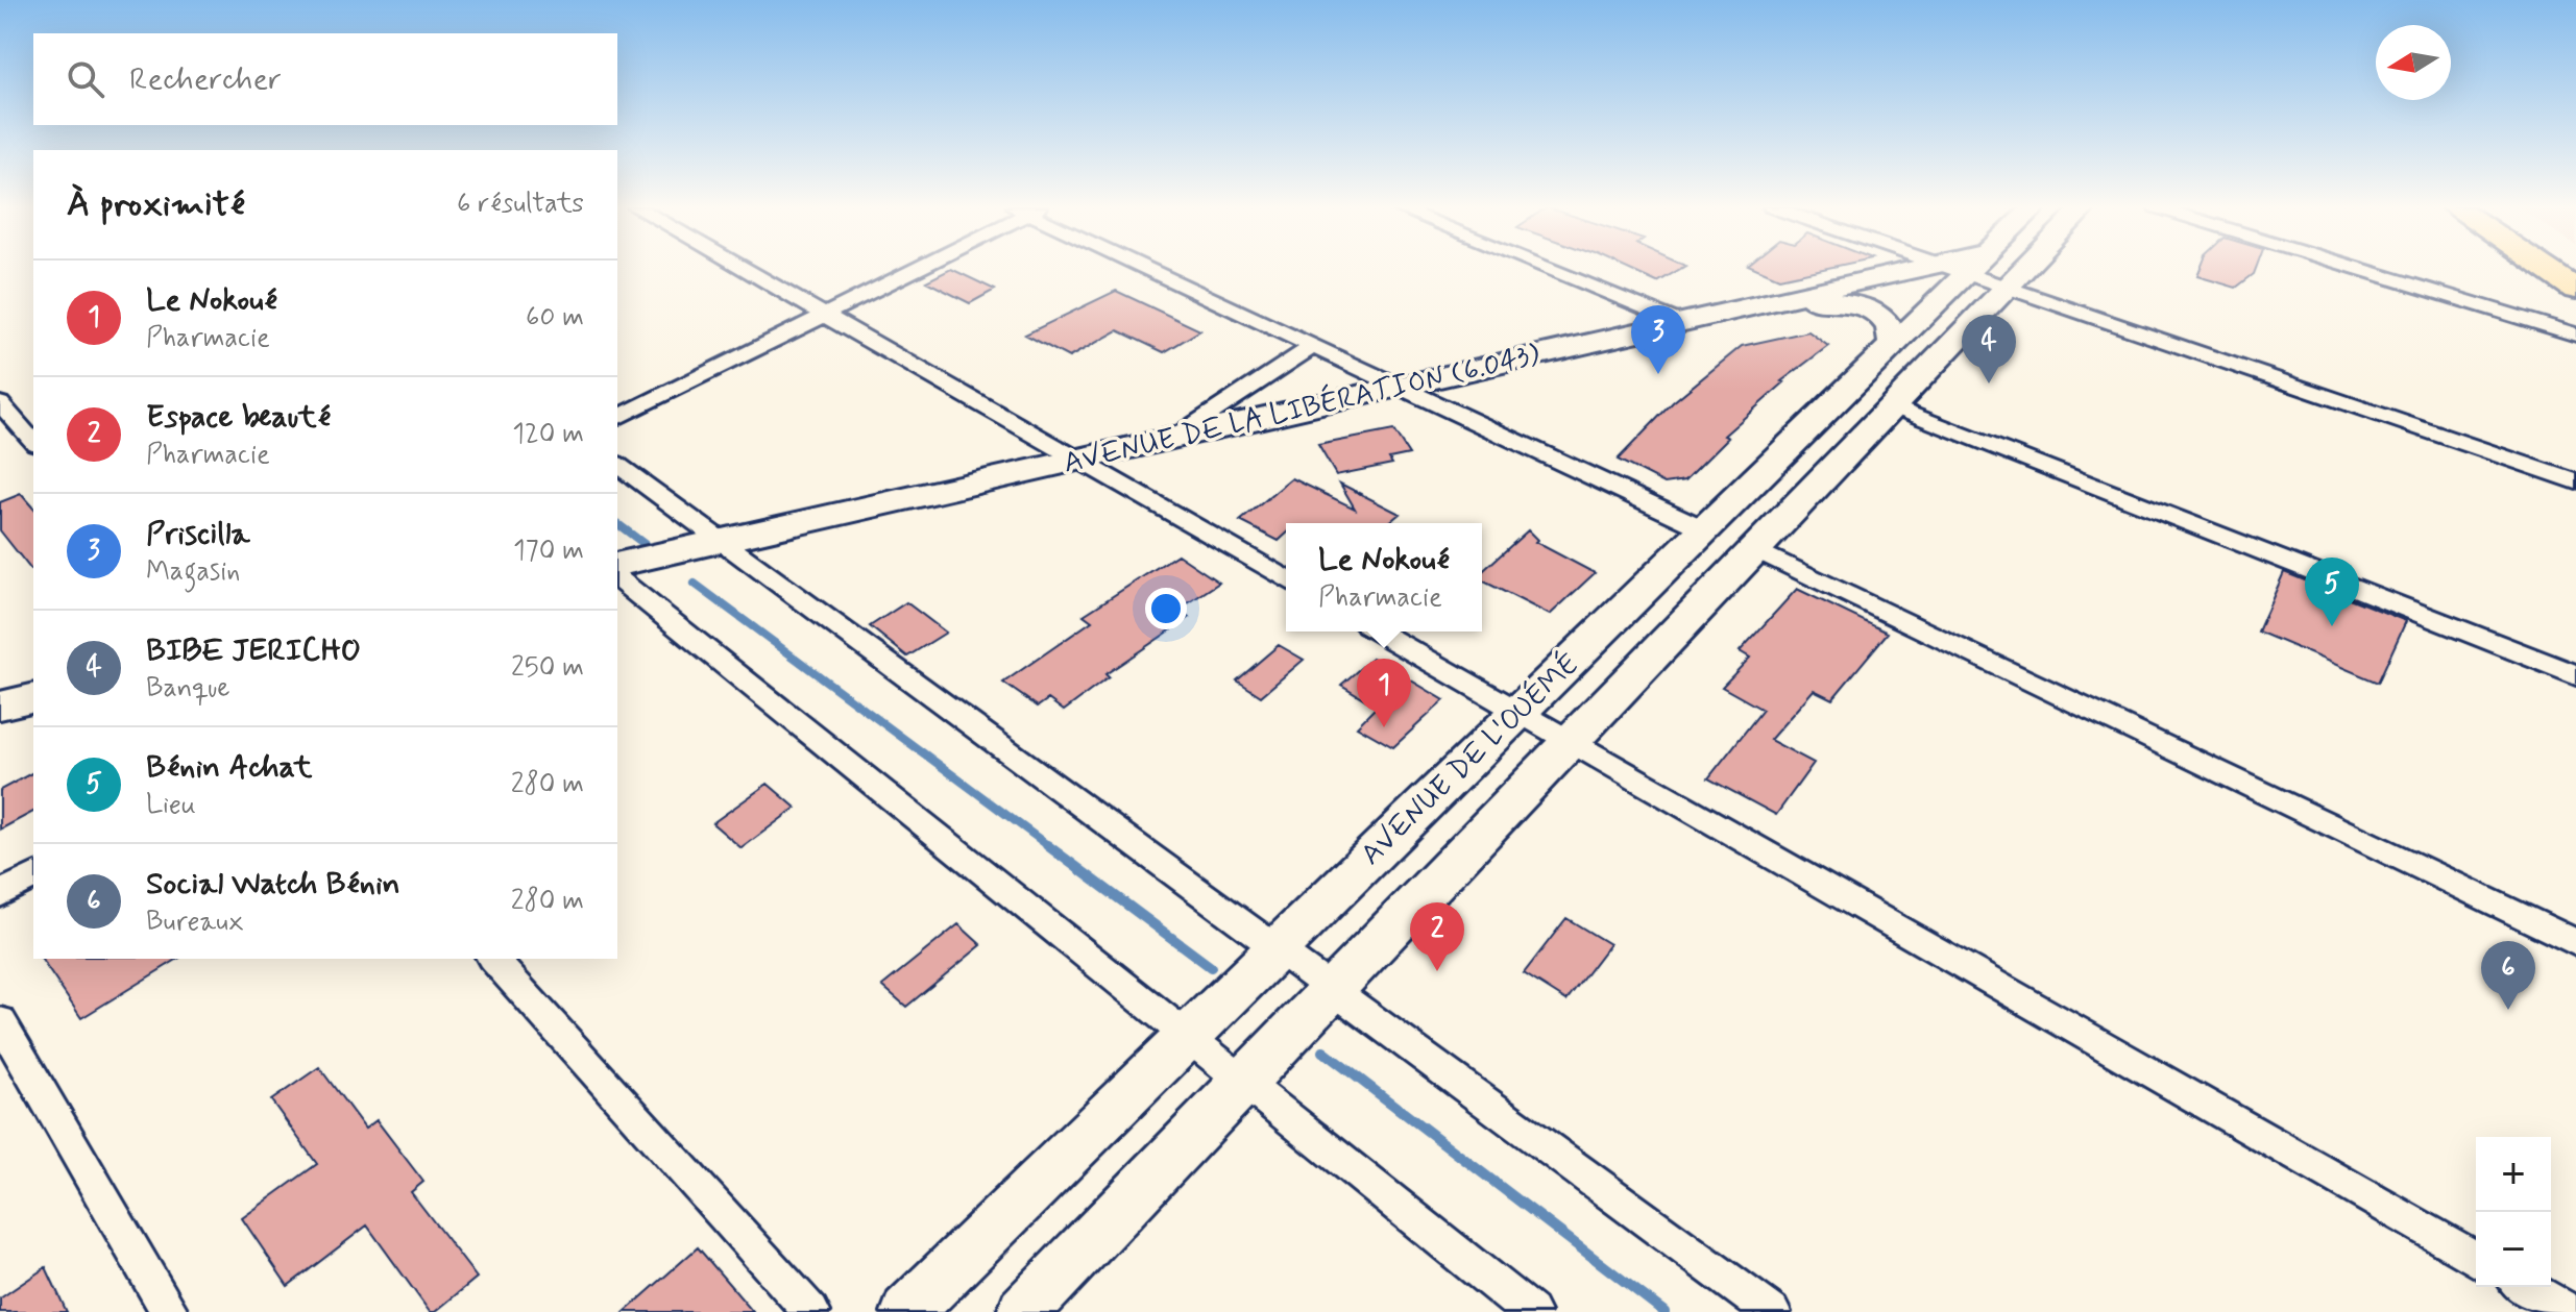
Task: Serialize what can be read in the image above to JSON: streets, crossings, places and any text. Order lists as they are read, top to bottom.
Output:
{
  "streets": {
    "main road": ["AVENUE DE LA LIBÉRATION (6.043)", "AVENUE DE L'OUÉMÉ"]
  },
  "north": "left",
  "page": {
    "search": "Rechercher",
    "heading": ["À proximité", "6 résultats"],
    "list": [
      {
        "mark": "1",
        "name": "Le Nokoué",
        "note": "Pharmacie",
        "value": "60 m"
      },
      {
        "mark": "2",
        "name": "Espace beauté",
        "note": "Pharmacie",
        "value": "120 m"
      },
      {
        "mark": "3",
        "name": "Priscilla",
        "note": "Magasin",
        "value": "170 m"
      },
      {
        "mark": "4",
        "name": "BIBE JERICHO",
        "note": "Banque",
        "value": "250 m"
      },
      {
        "mark": "5",
        "name": "Bénin Achat",
        "note": "Lieu",
        "value": "280 m"
      },
      {
        "mark": "6",
        "name": "Social Watch Bénin",
        "note": "Bureaux",
        "value": "280 m"
      }
    ],
    "pins": [
      "3",
      "4",
      "5",
      "1",
      "2",
      "6"
    ],
    "popup": ["Le Nokoué", "Pharmacie"],
    "map_buttons": ["+", "−"]
  }
}
